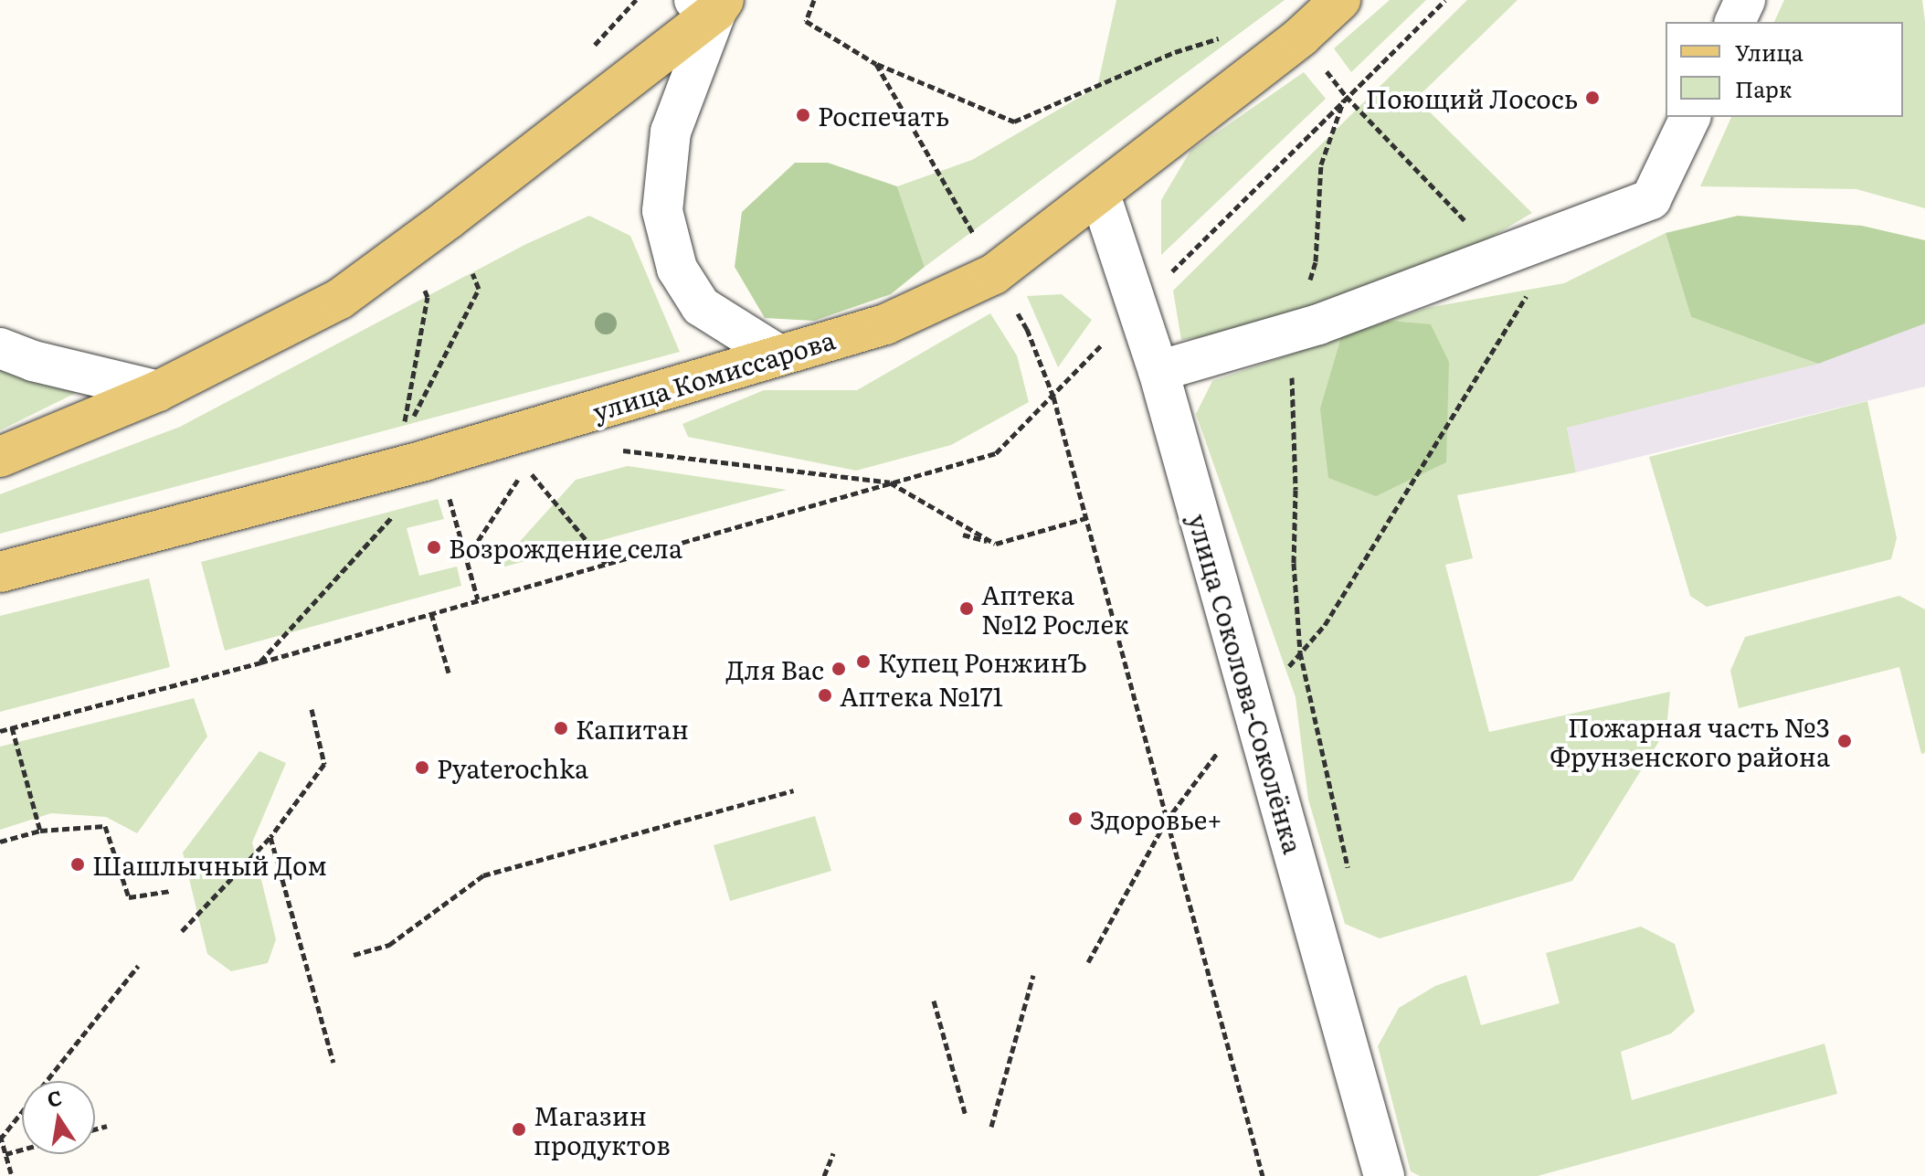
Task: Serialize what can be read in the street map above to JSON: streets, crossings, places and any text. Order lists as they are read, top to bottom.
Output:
{
  "streets": {
    "main road": ["улица Комиссарова"],
    "street": ["улица Соколова-Соколёнка"]
  },
  "crossings": [
    ["улица Комиссарова", "улица Соколова-Соколёнка"]
  ],
  "places": [
    "Поющий Лосось",
    "Роспечать",
    "Возрождение села",
    "Аптека №12 Рослек",
    "Купец РонжинЪ",
    "Для Вас",
    "Аптека №171",
    "Капитан",
    "Пожарная часть №3 Фрунзенского района",
    "Pyaterochka",
    "Здоровье+",
    "Шашлычный Дом",
    "Магазин продуктов"
  ],
  "legend": ["Улица", "Парк"],
  "north": "top"
}
